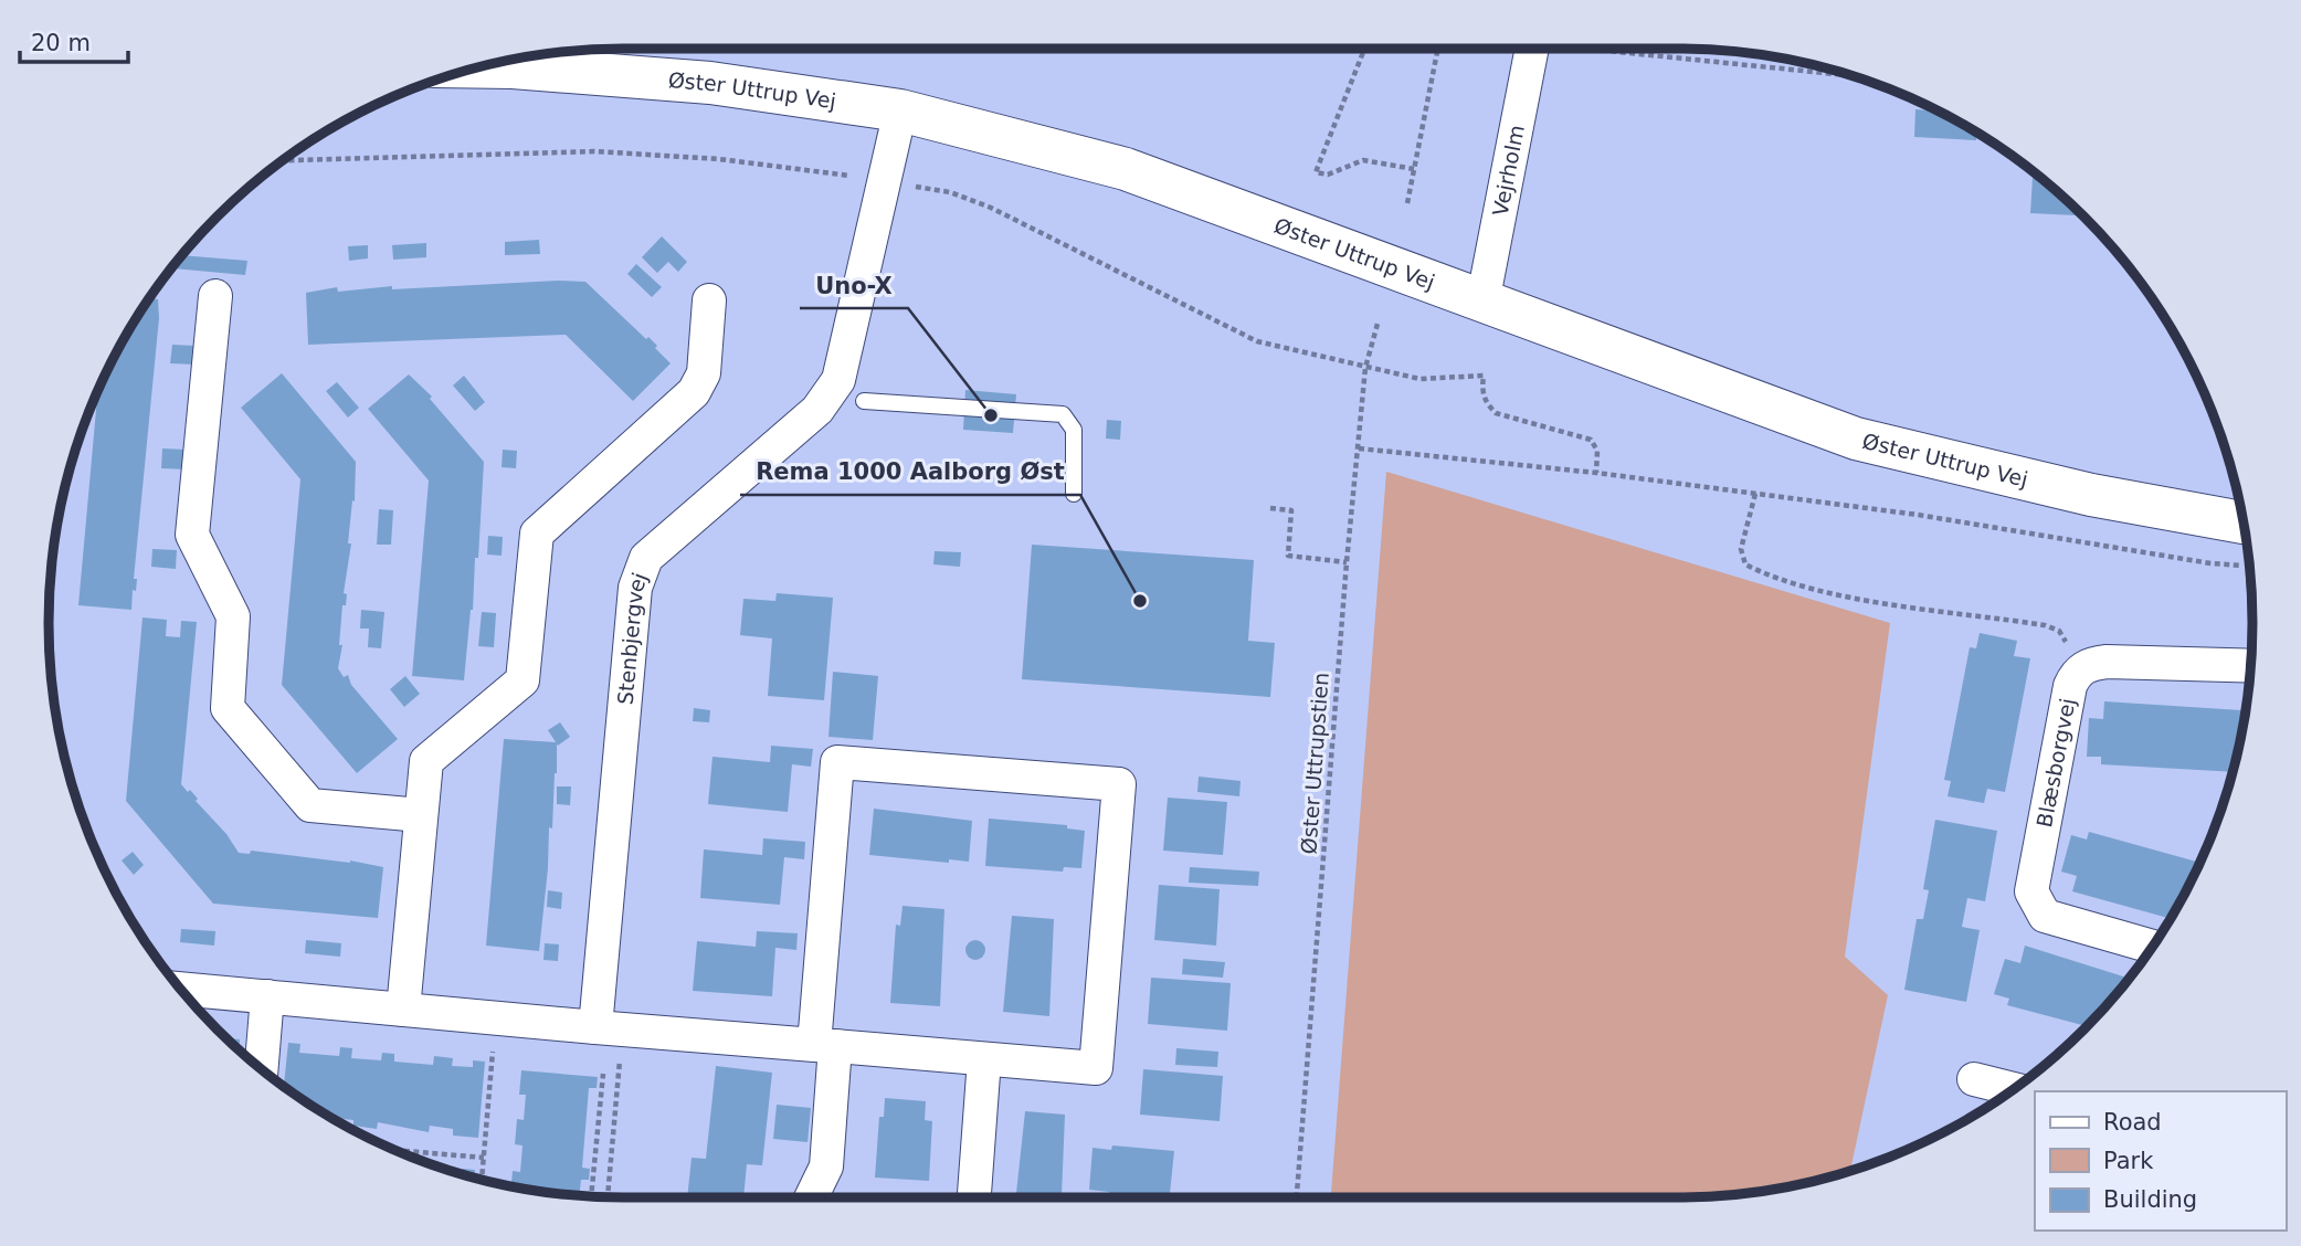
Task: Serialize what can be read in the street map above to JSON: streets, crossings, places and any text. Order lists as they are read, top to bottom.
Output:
{
  "streets": {
    "street": [
      "Øster Uttrup Vej",
      "Vejrholm",
      "Stenbjergvej",
      "Blæsborgvej"
    ],
    "path": ["Øster Uttrupstien"]
  },
  "crossings": [
    ["Øster Uttrup Vej", "Vejrholm"],
    ["Øster Uttrup Vej", "Stenbjergvej"]
  ],
  "places": ["Uno-X", "Rema 1000 Aalborg Øst"],
  "legend": ["Road", "Park", "Building"],
  "scale_bar": "20 m"
}
